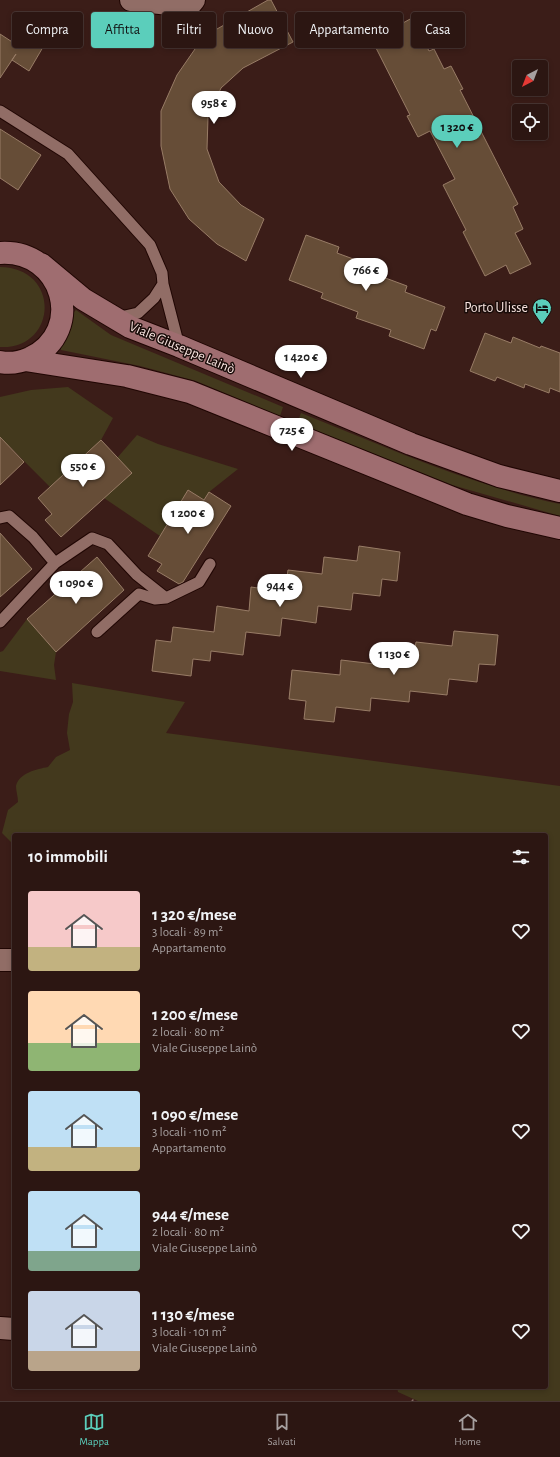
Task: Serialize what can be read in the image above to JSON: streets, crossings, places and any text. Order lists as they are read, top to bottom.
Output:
{
  "streets": {
    "main road": ["Viale Giuseppe Lainò"]
  },
  "places": {
    "hotel": ["Porto Ulisse"]
  },
  "north": "bottom left",
  "page": {
    "chip": [
      "Compra",
      "Affitta",
      "Filtri",
      "Nuovo",
      "Appartamento",
      "Casa"
    ],
    "price": [
      "958 €",
      "1 320 €",
      "766 €",
      "1 420 €",
      "725 €",
      "550 €",
      "1 200 €",
      "1 090 €",
      "944 €",
      "1 130 €"
    ],
    "heading": "10 immobili",
    "list": [
      {
        "name": "1 320 €/mese",
        "note": "3 locali · 89 m² · Appartamento"
      },
      {
        "name": "1 200 €/mese",
        "note": "2 locali · 80 m² · Viale Giuseppe Lainò"
      },
      {
        "name": "1 090 €/mese",
        "note": "3 locali · 110 m² · Appartamento"
      },
      {
        "name": "944 €/mese",
        "note": "2 locali · 80 m² · Viale Giuseppe Lainò"
      },
      {
        "name": "1 130 €/mese",
        "note": "3 locali · 101 m² · Viale Giuseppe Lainò"
      }
    ],
    "tabs": ["Mappa", "Salvati", "Home"]
  }
}
